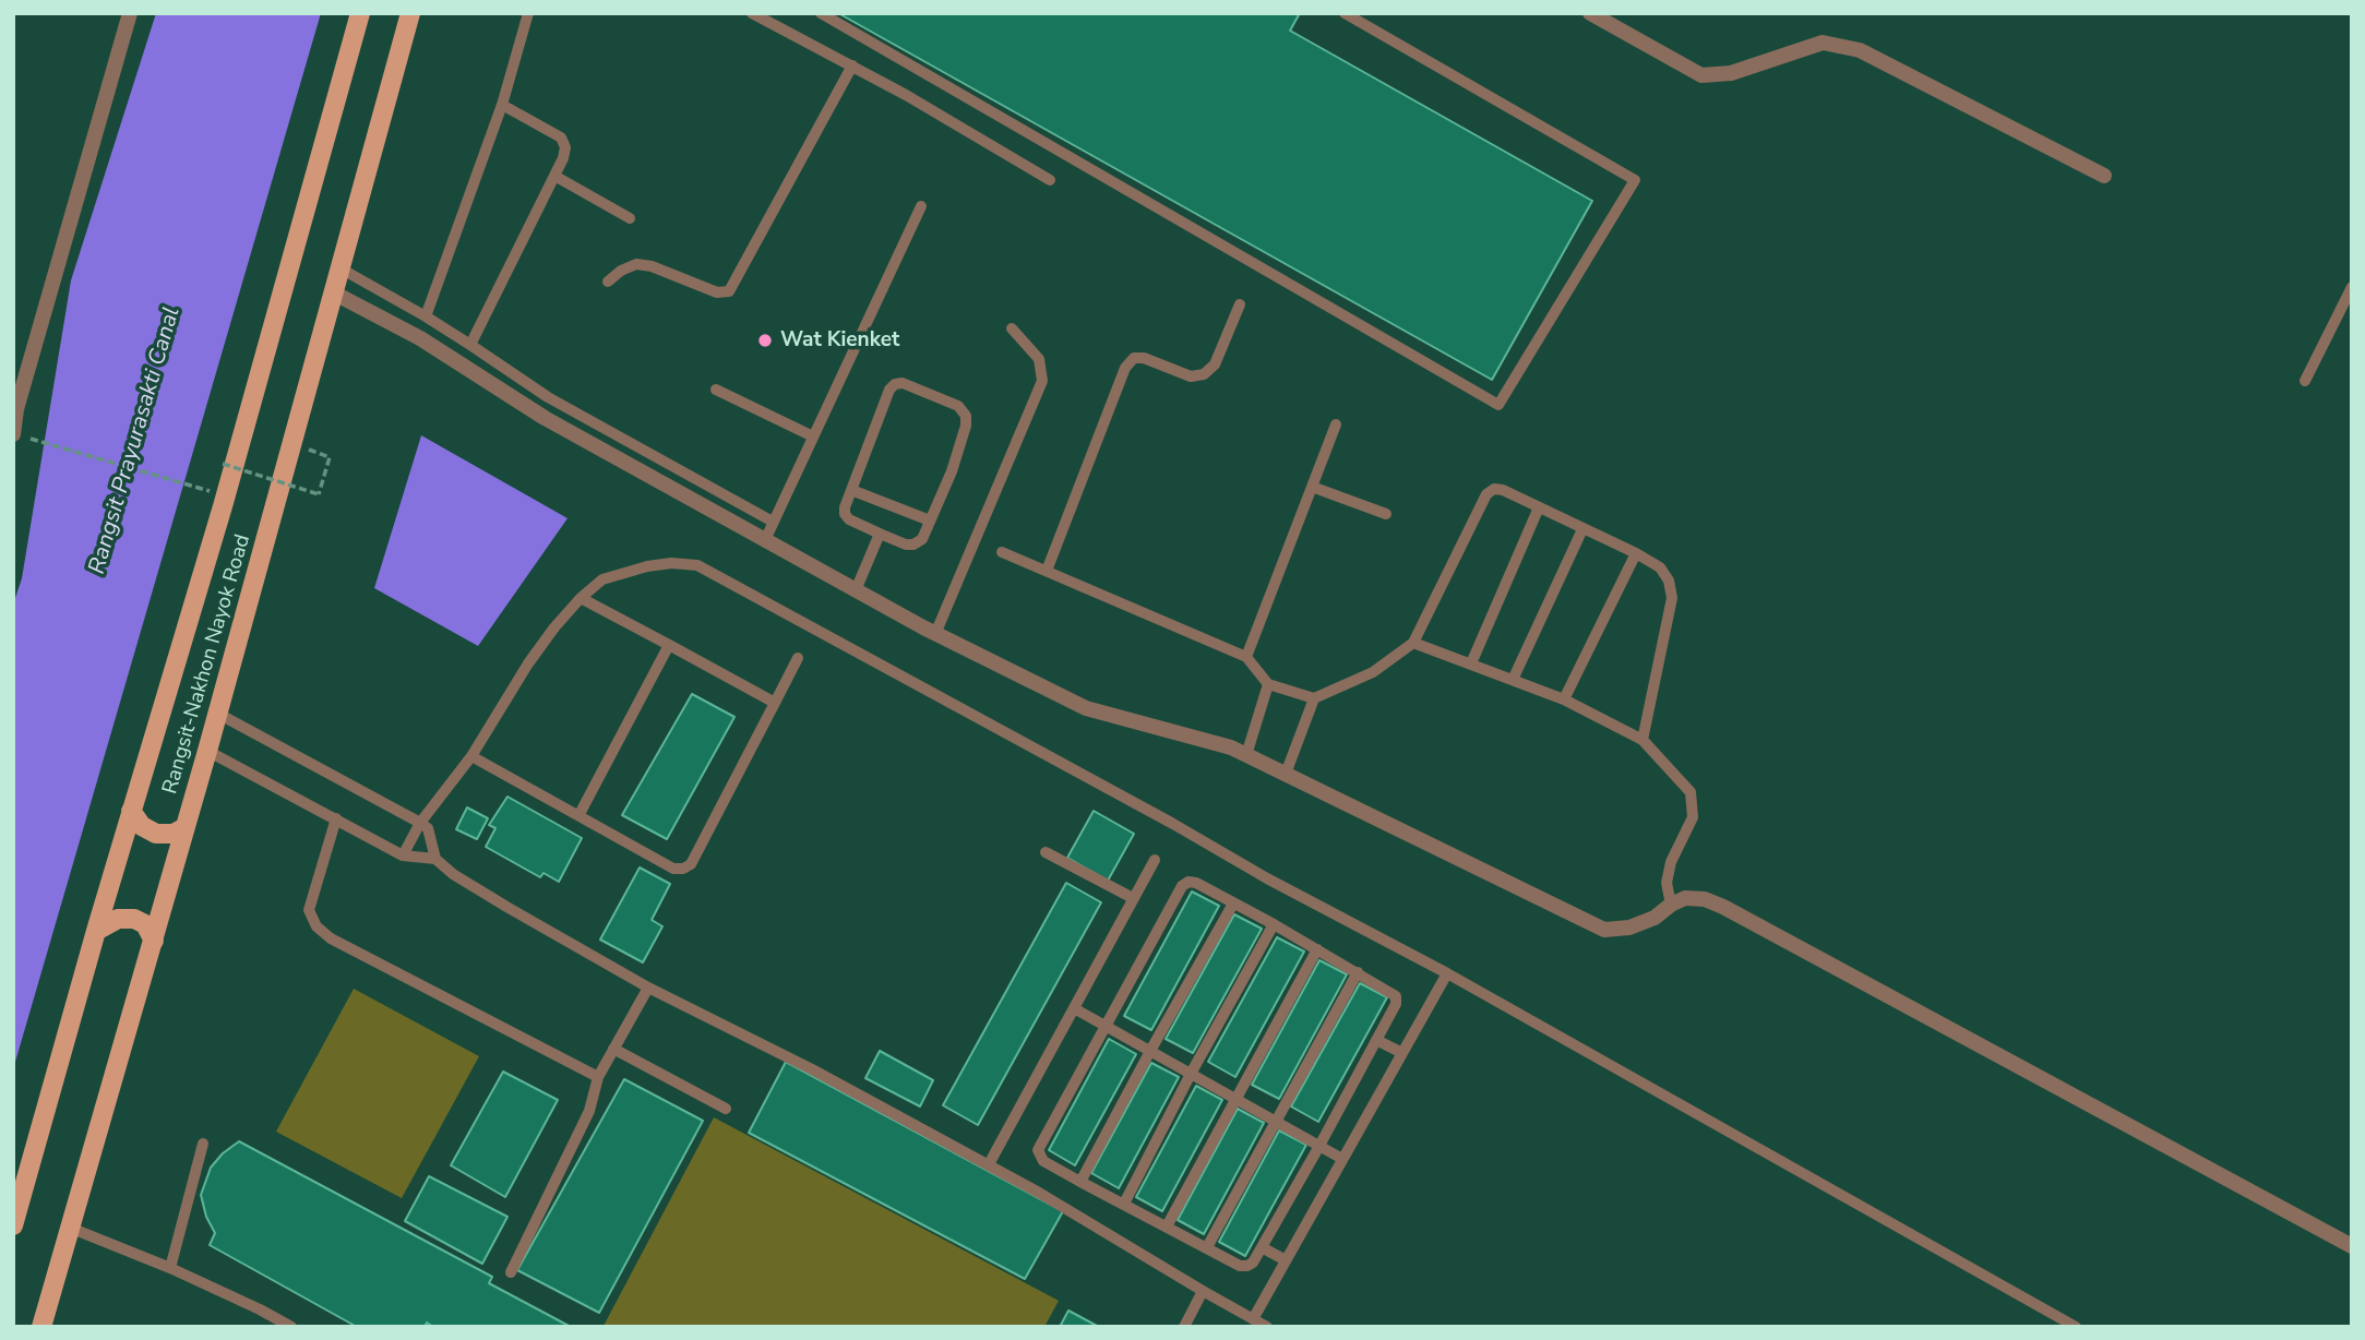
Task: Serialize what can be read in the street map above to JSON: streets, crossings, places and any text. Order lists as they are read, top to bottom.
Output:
{
  "streets": {
    "main road": ["Rangsit-Nakhon Nayok Road"]
  },
  "water": ["Rangsit Prayurasakti Canal"],
  "places": ["Wat Kienket"]
}
